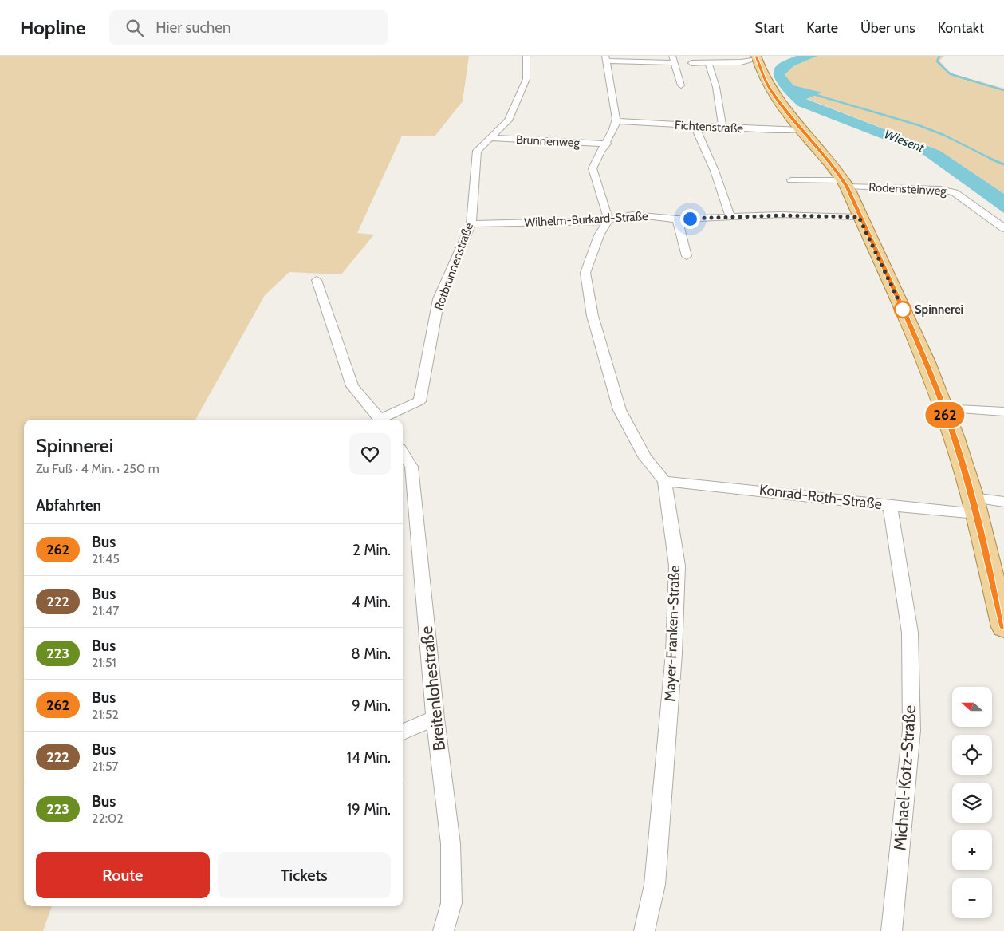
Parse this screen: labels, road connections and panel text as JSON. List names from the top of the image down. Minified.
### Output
{"streets":{"street":["Fichtenstraße","Brunnenweg","Rodensteinweg","Wilhelm-Burkard-Straße","Rotbrunnenstraße","Konrad-Roth-Straße","Mayer-Franken-Straße","Breitenlohestraße","Michael-Kotz-Straße"]},"crossings":[["Brunnenweg","Rotbrunnenstraße"],["Wilhelm-Burkard-Straße","Rotbrunnenstraße"],["Konrad-Roth-Straße","Mayer-Franken-Straße"],["Konrad-Roth-Straße","Michael-Kotz-Straße"]],"water":["Wiesent"],"places":["Spinnerei"],"lines":["bus line 262"],"north":"left","page":{"header":"Hopline","search":"Hier suchen","nav":["Start","Karte","Über uns","Kontakt"],"on_map":"262","heading":[["Spinnerei","Zu Fuß · 4 Min. · 250 m"],"Abfahrten"],"list":[{"mark":"262","name":"Bus","note":"21:45","value":"2 Min."},{"mark":"222","name":"Bus","note":"21:47","value":"4 Min."},{"mark":"223","name":"Bus","note":"21:51","value":"8 Min."},{"mark":"262","name":"Bus","note":"21:52","value":"9 Min."},{"mark":"222","name":"Bus","note":"21:57","value":"14 Min."},{"mark":"223","name":"Bus","note":"22:02","value":"19 Min."}],"map_buttons":["+","−"],"buttons":["Route","Tickets"]}}
